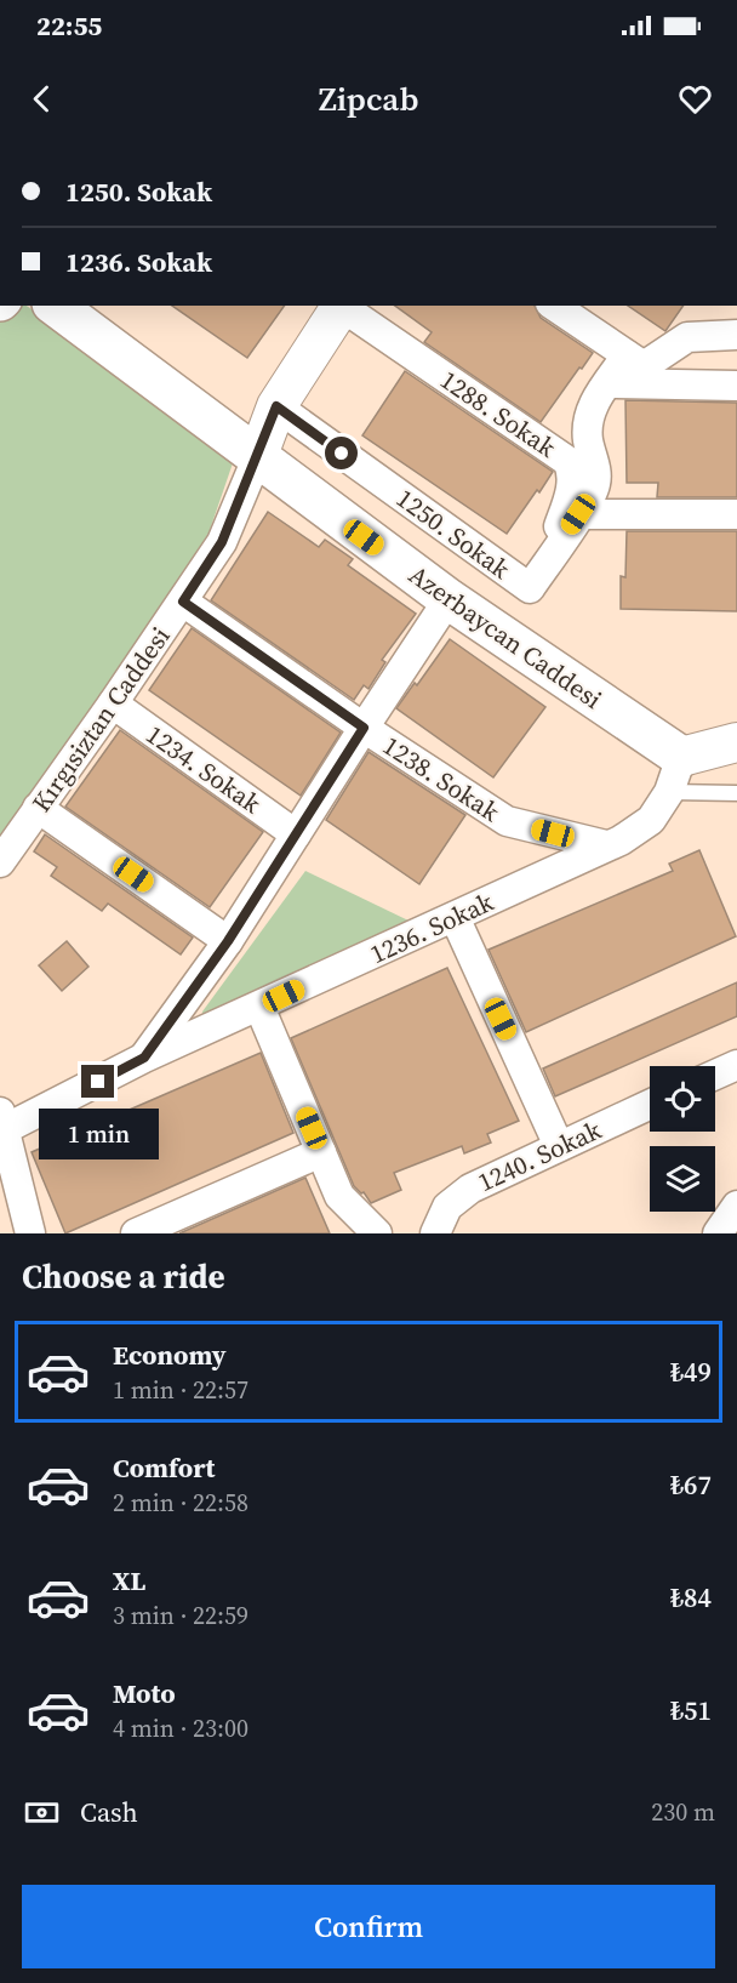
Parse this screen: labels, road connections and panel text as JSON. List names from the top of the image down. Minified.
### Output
{"streets":{"main road":["Azerbaycan Caddesi"],"street":["1288. Sokak","1250. Sokak","Kırgısiztan Caddesi","1234. Sokak","1238. Sokak","1236. Sokak","1240. Sokak"]},"crossings":[["1288. Sokak","1250. Sokak"],["Azerbaycan Caddesi","Kırgısiztan Caddesi"],["Azerbaycan Caddesi","1236. Sokak"],["Kırgısiztan Caddesi","1234. Sokak"],["Kırgısiztan Caddesi","1238. Sokak"],["1234. Sokak","1236. Sokak"],["1238. Sokak","1236. Sokak"]],"page":{"status":"22:55","header":"Zipcab","banner":["1250. Sokak","1236. Sokak"],"bubble":"1 min","heading":"Choose a ride","list":[{"name":"Economy","note":"1 min · 22:57","value":"₺49"},{"name":"Comfort","note":"2 min · 22:58","value":"₺67"},{"name":"XL","note":"3 min · 22:59","value":"₺84"},{"name":"Moto","note":"4 min · 23:00","value":"₺51"}],"pay":["Cash","230 m"],"buttons":"Confirm"}}
